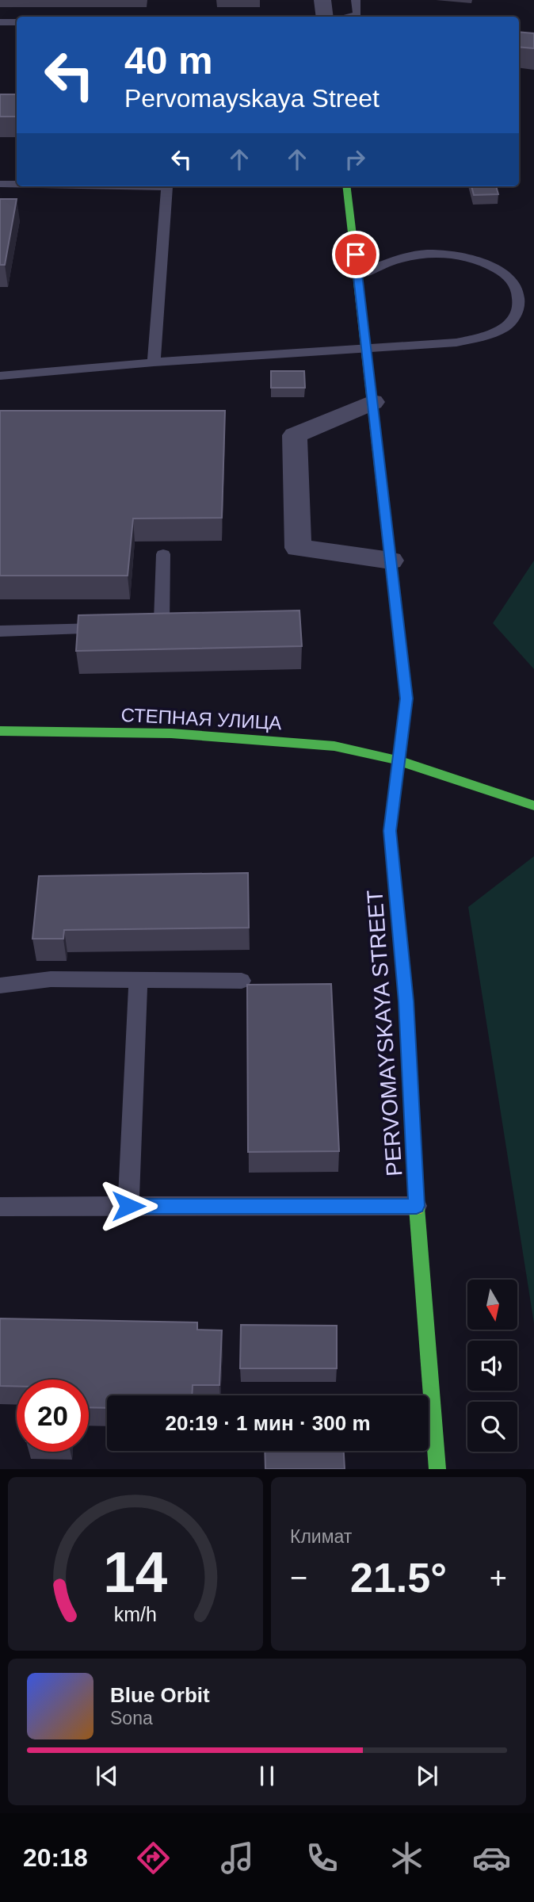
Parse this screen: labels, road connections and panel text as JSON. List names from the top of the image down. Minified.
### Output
{"streets":{"street":["СТЕПНАЯ УЛИЦА","PERVOMAYSKAYA STREET"]},"crossings":[["СТЕПНАЯ УЛИЦА","PERVOMAYSKAYA STREET"]],"north":"bottom","page":{"turn":["40 m","Pervomayskaya Street"],"limit":"20","trip":"20:19 · 1 мин · 300 m","tile":"Климат","heat":["−","21.5°","+"],"song":["Blue Orbit","Sona"],"tabs":"20:18","gauge":["14","km/h"]}}
